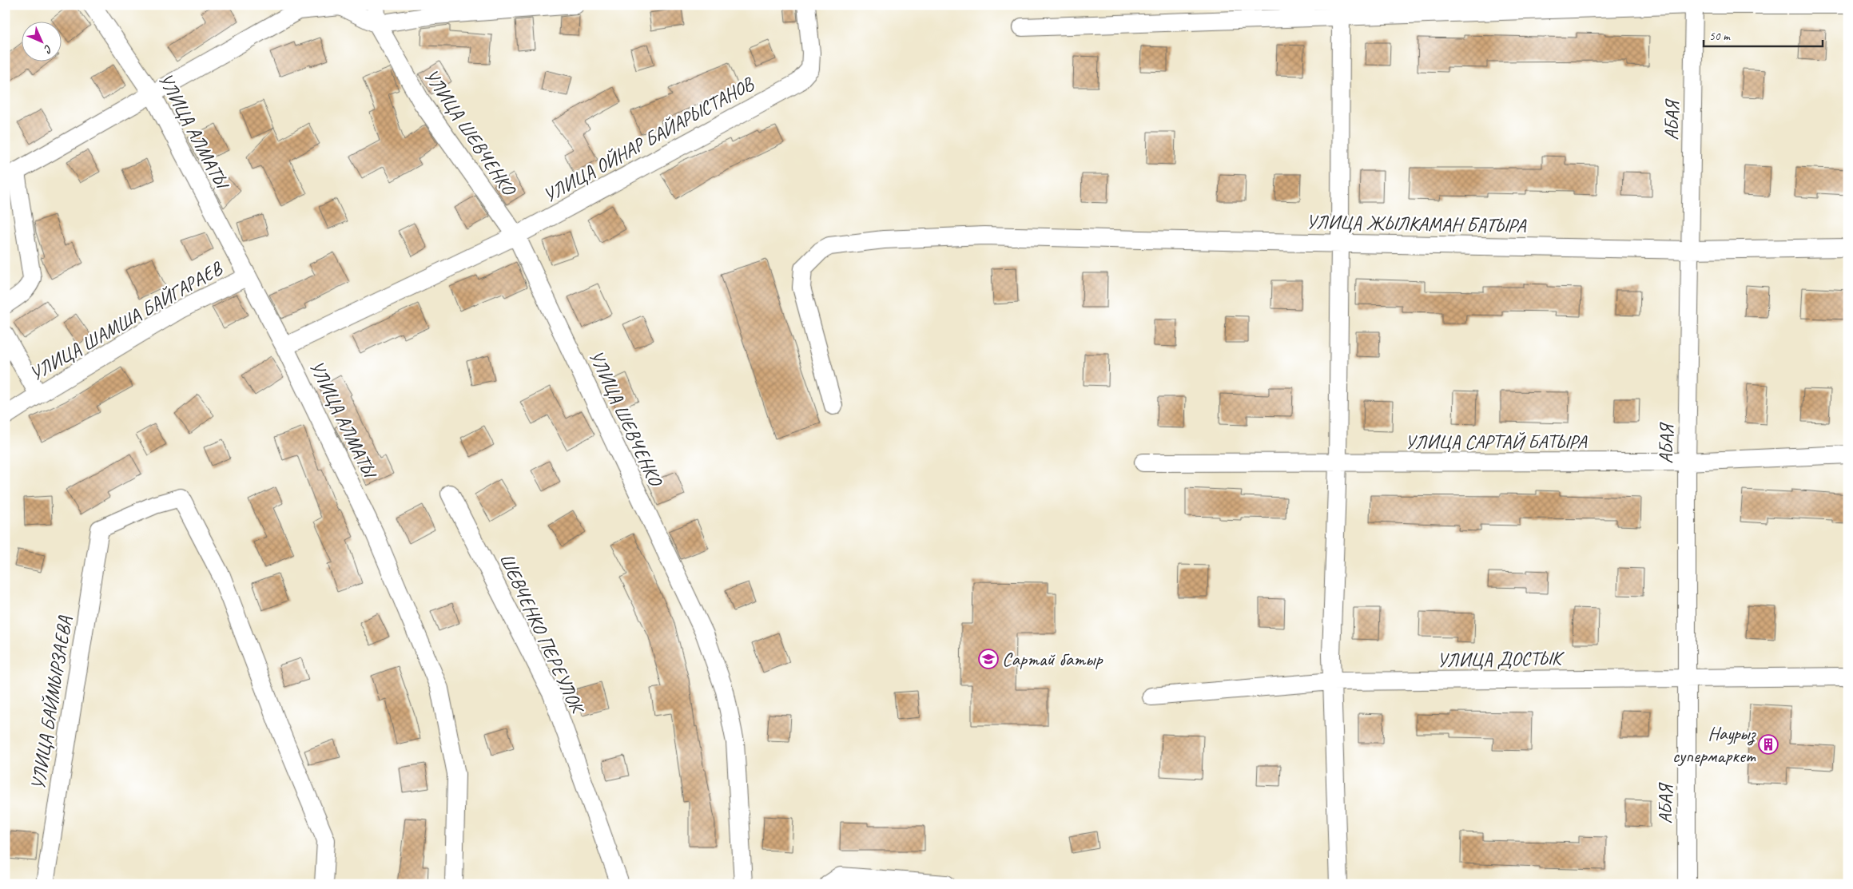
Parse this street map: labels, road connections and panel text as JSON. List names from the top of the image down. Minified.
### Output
{"streets":{"street":["АБАЯ","УЛИЦА АЛМАТЫ","УЛИЦА ШЕВЧЕНКО","УЛИЦА ОЙНАР БАЙАРЫСТАНОВ","УЛИЦА ЖЫЛКАМАН БАТЫРА","УЛИЦА ШАМША БАЙГАРАЕВ","УЛИЦА САРТАЙ БАТЫРА","ШЕВЧЕНКО ПЕРЕУЛОК","УЛИЦА ДОСТЫК","УЛИЦА БАЙМЫРЗАЕВА"]},"crossings":[["АБАЯ","УЛИЦА ЖЫЛКАМАН БАТЫРА"],["АБАЯ","УЛИЦА САРТАЙ БАТЫРА"],["АБАЯ","УЛИЦА ДОСТЫК"],["УЛИЦА АЛМАТЫ","УЛИЦА ОЙНАР БАЙАРЫСТАНОВ"],["УЛИЦА АЛМАТЫ","УЛИЦА ШАМША БАЙГАРАЕВ"],["УЛИЦА ШЕВЧЕНКО","УЛИЦА ОЙНАР БАЙАРЫСТАНОВ"]],"places":{"school or university":["Сартай батыр"],"building":["Наурыз супермаркет"]},"scale_bar":"50 m","north":"bottom right"}
